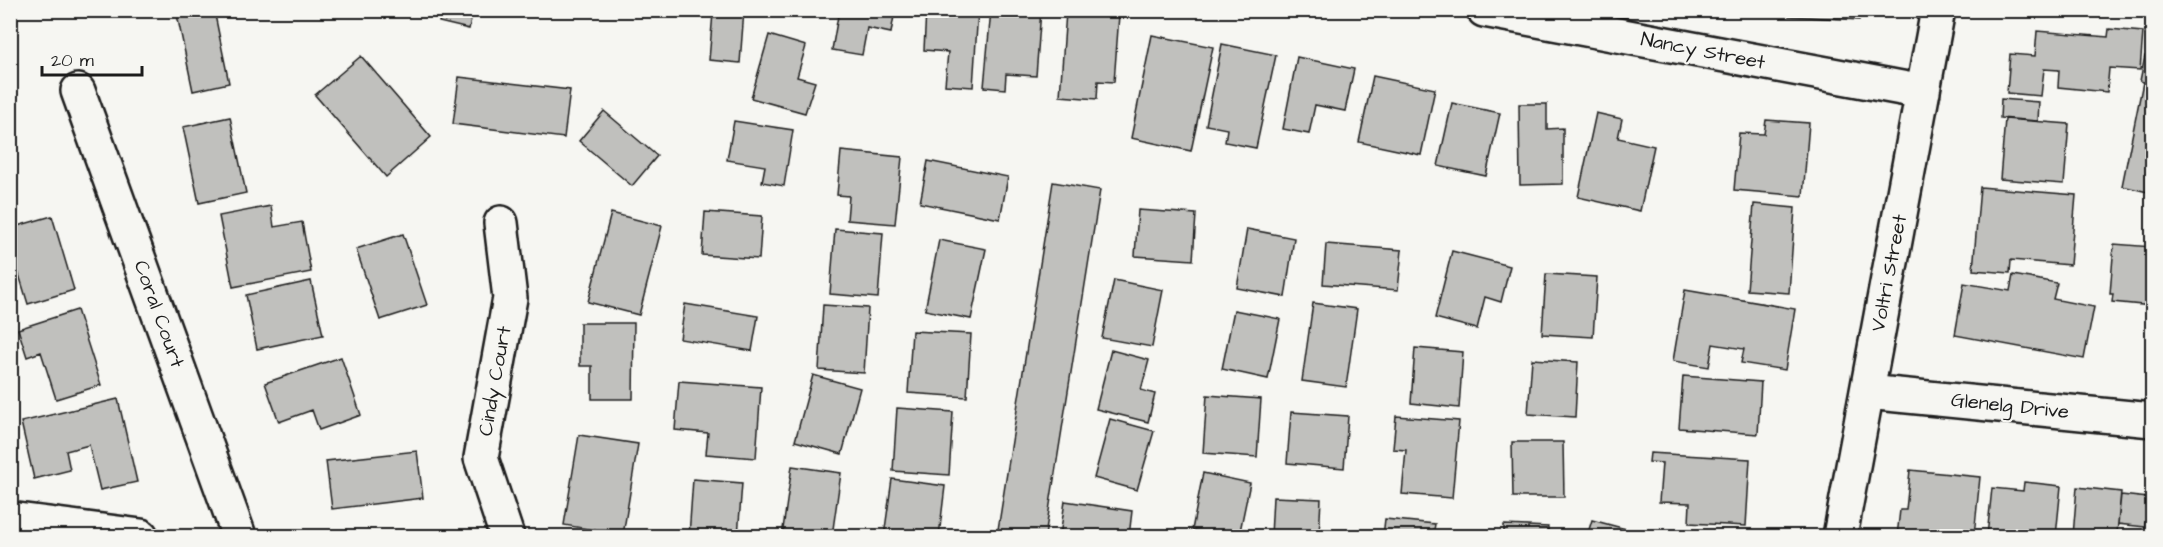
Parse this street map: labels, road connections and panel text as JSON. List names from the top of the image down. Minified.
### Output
{"streets":{"street":["Nancy Street","Voltri Street","Coral Court","Cindy Court","Glenelg Drive"]},"crossings":[["Nancy Street","Voltri Street"],["Voltri Street","Glenelg Drive"]],"scale_bar":"20 m"}
